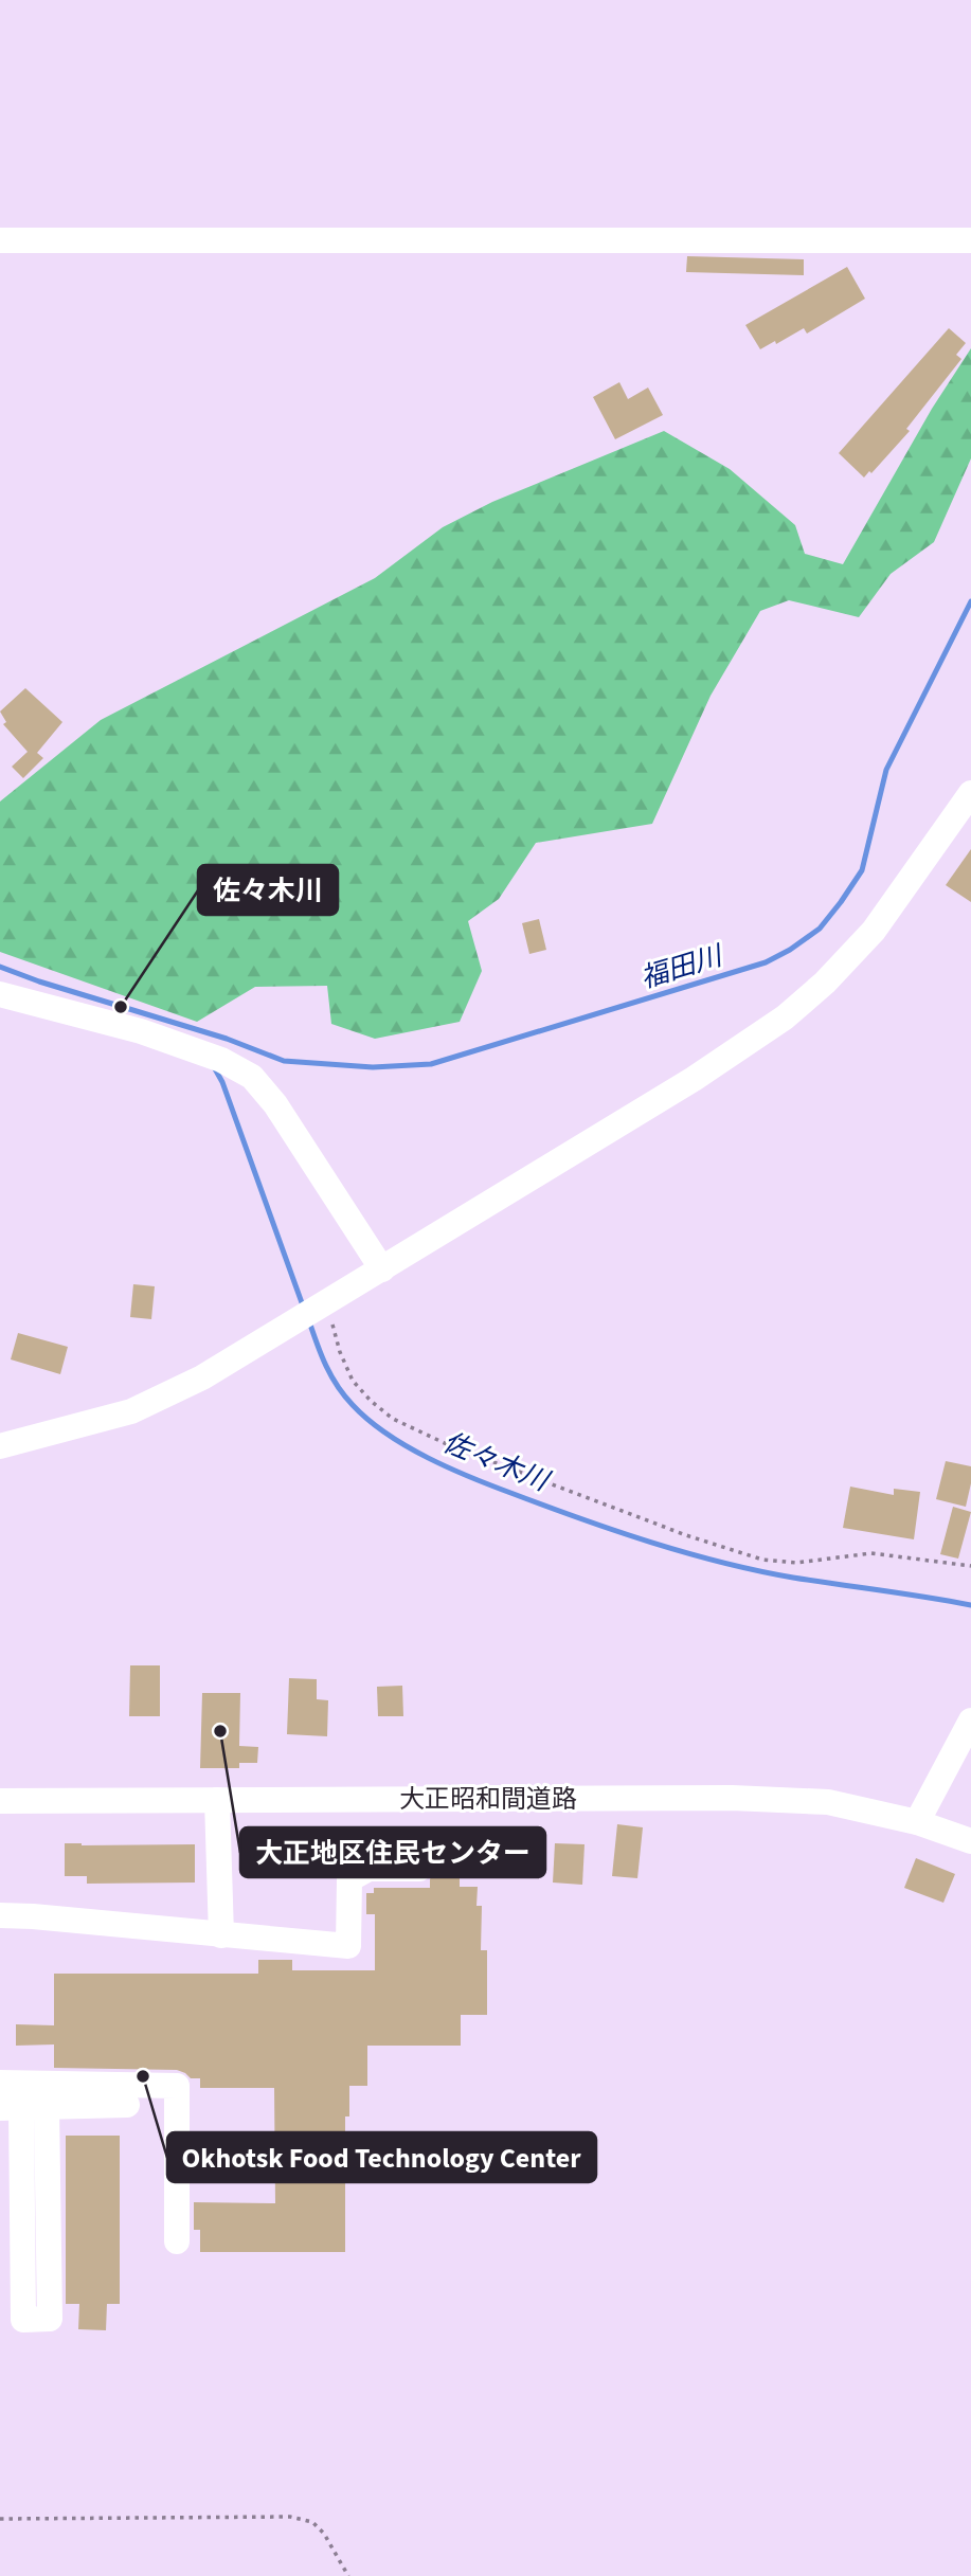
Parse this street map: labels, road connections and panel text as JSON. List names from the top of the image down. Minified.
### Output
{"streets":{"street":["大正昭和間道路"]},"water":["福田川","佐々木川"],"places":["佐々木川","大正地区住民センター","Okhotsk Food Technology Center"]}
